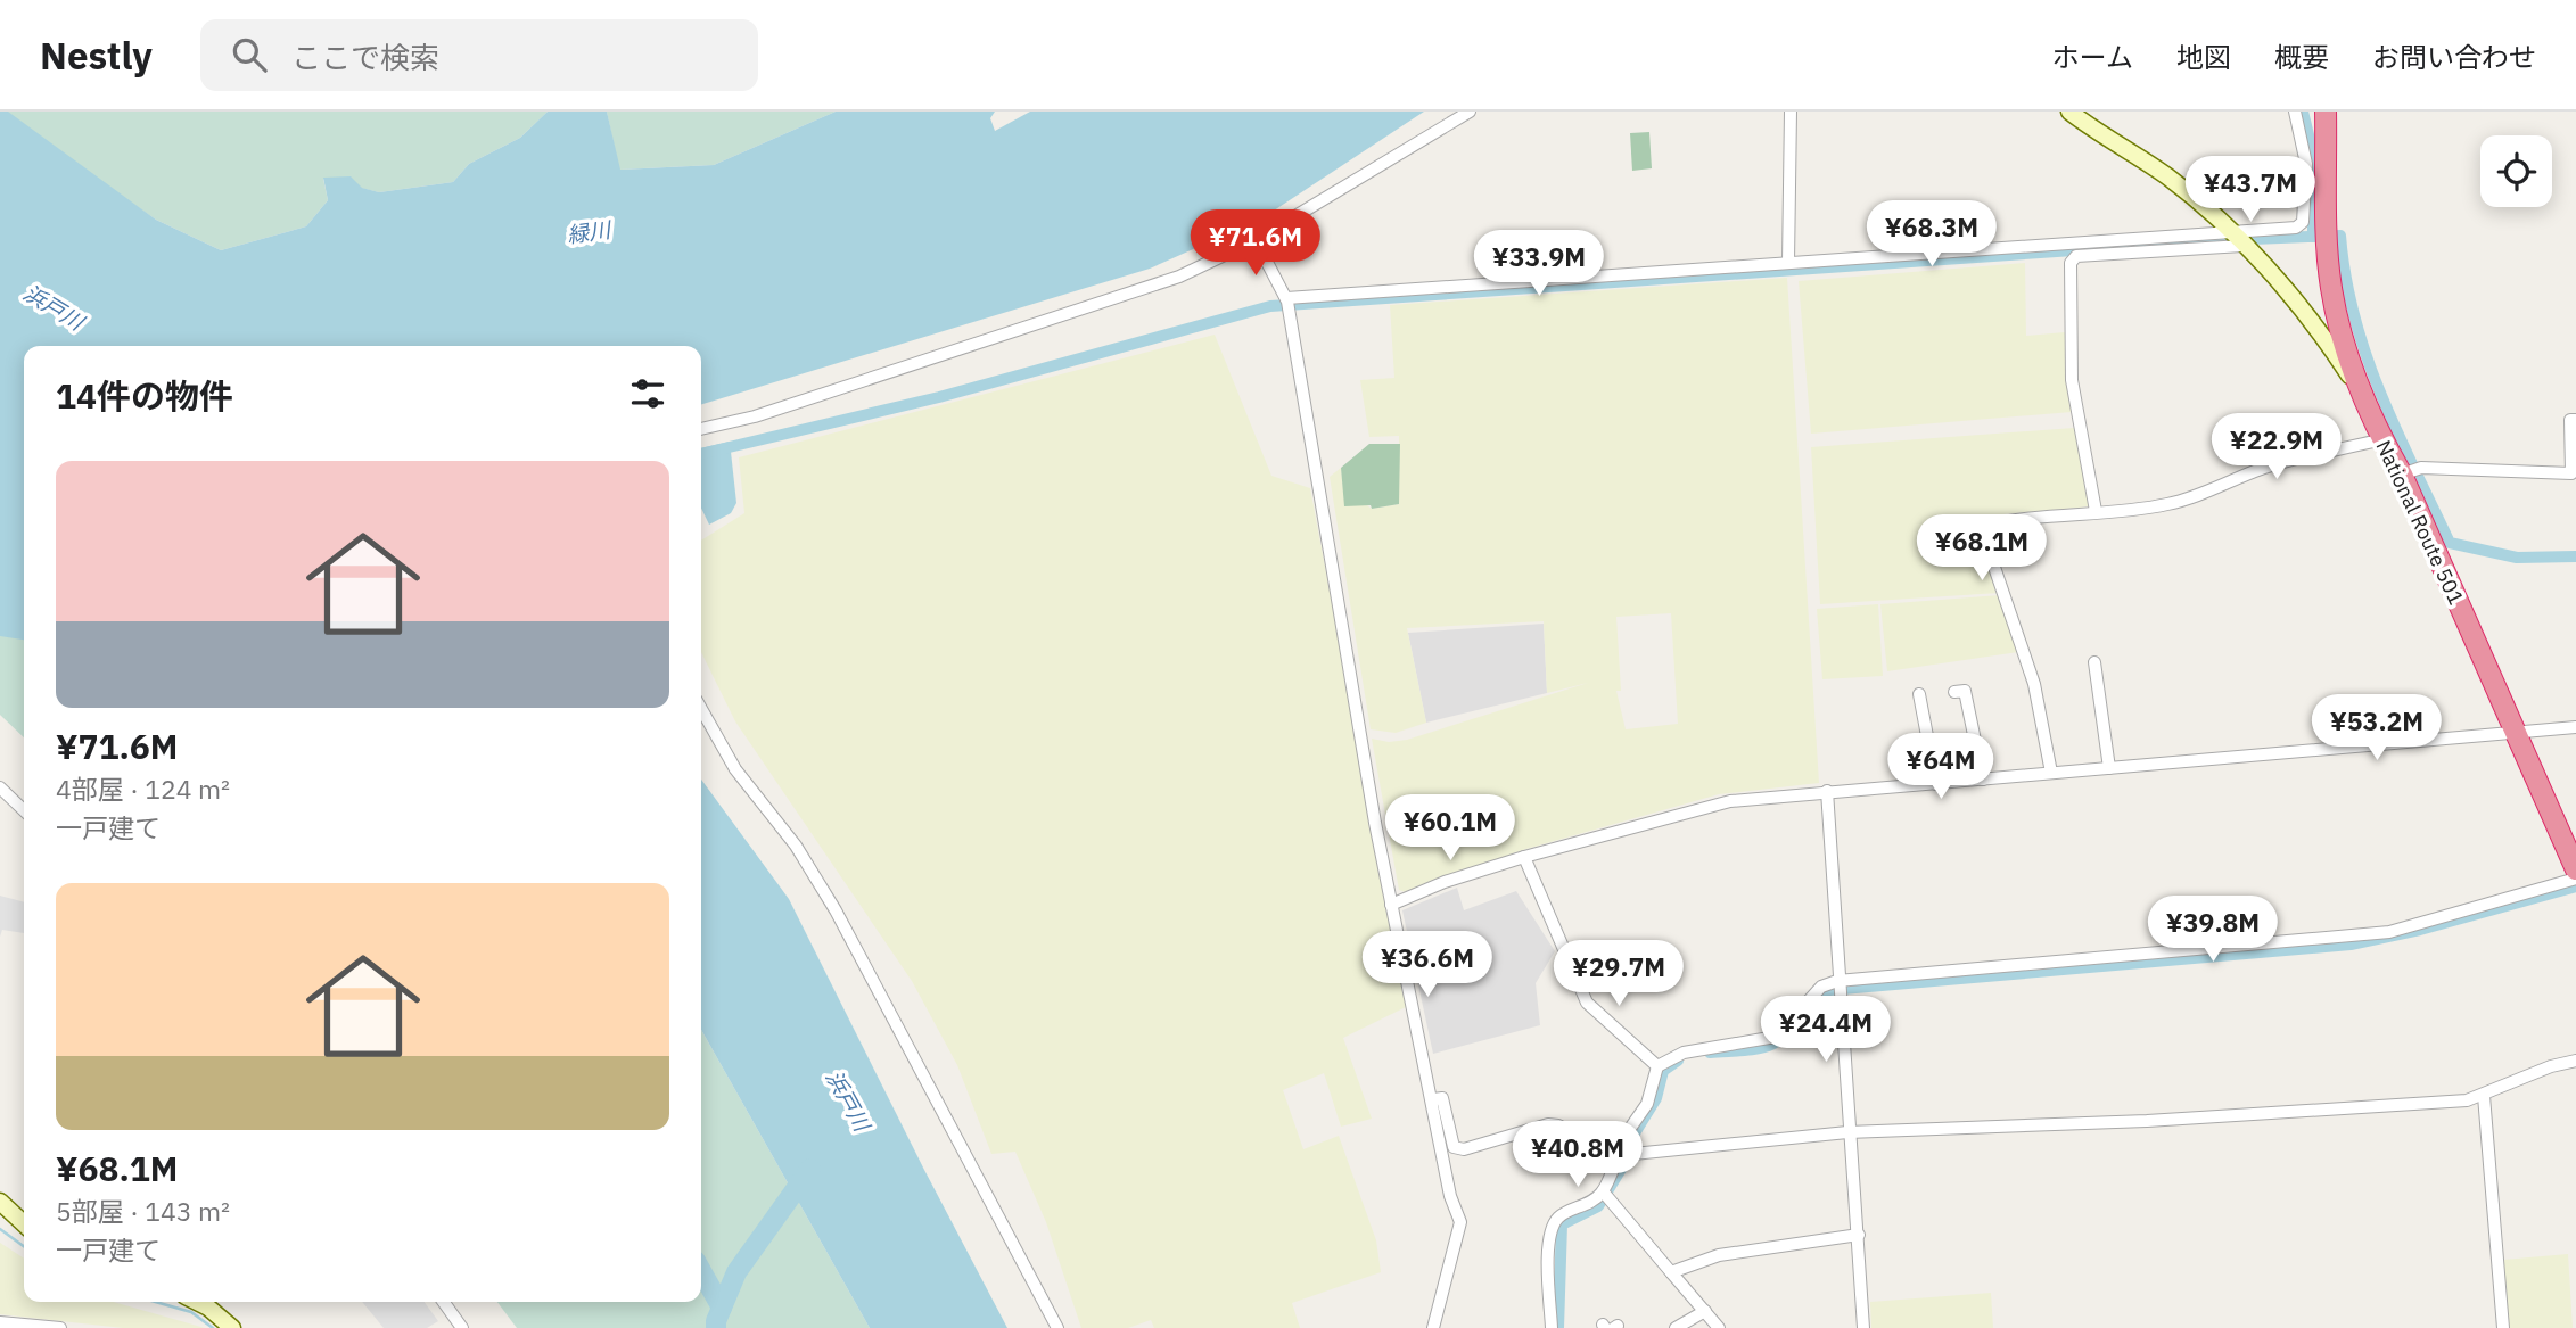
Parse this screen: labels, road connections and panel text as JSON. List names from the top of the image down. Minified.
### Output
{"streets":{"highway":["National Route 501"]},"water":["緑川","浜戸川"],"page":{"header":"Nestly","search":"ここで検索","nav":["ホーム","地図","概要","お問い合わせ"],"price":["¥43.7M","¥68.3M","¥71.6M","¥33.9M","¥22.9M","¥68.1M","¥53.2M","¥64M","¥60.1M","¥39.8M","¥36.6M","¥29.7M","¥24.4M","¥40.8M"],"heading":"14件の物件","list":[{"name":"¥71.6M","note":"4部屋 · 124 m² · 一戸建て"},{"name":"¥68.1M","note":"5部屋 · 143 m² · 一戸建て"}]}}
